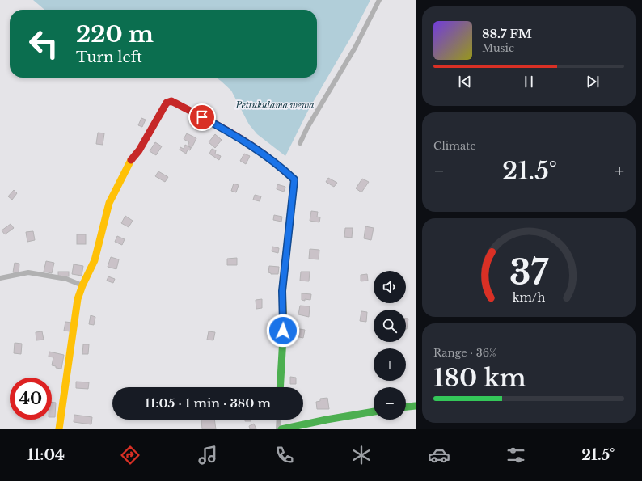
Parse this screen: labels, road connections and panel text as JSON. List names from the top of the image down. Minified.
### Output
{"water":["Pettukulama wewa"],"page":{"turn":["220 m","Turn left"],"song":["88.7 FM","Music"],"tile":["Climate",["Range · 36%","180 km"]],"heat":["−","21.5°","+"],"map_buttons":["+","−"],"limit":"40","trip":"11:05 · 1 min · 380 m","tabs":["11:04","21.5°"],"gauge":["37","km/h"]}}
